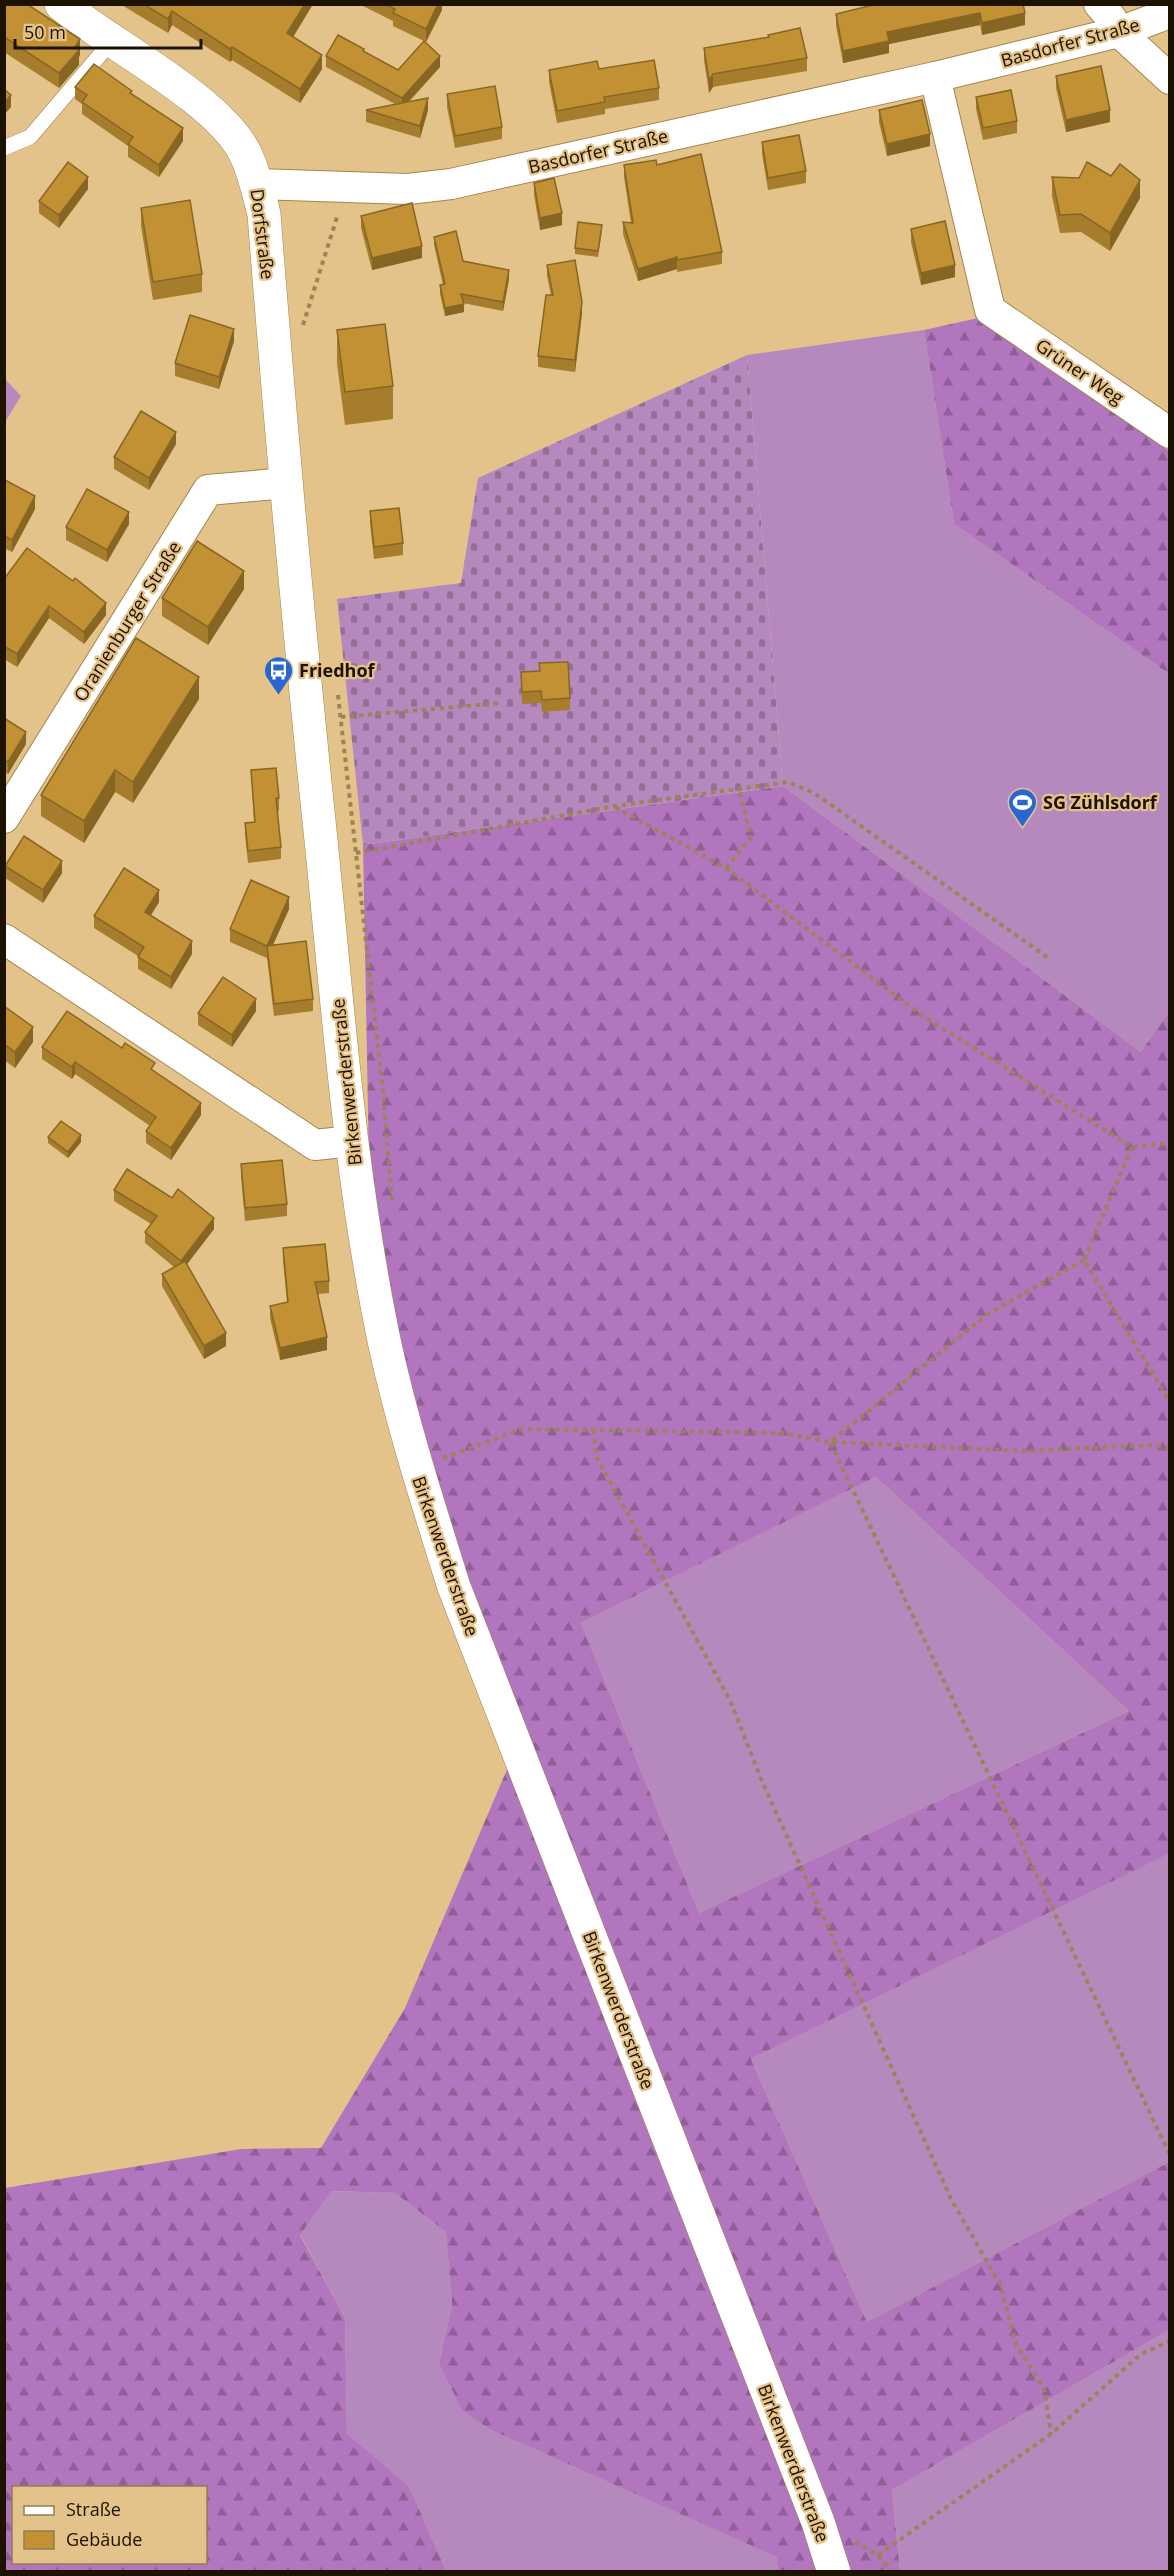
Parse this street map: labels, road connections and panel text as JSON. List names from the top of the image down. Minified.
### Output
{"streets":{"street":["Basdorfer Straße","Dorfstraße","Grüner Weg","Oranienburger Straße","Birkenwerderstraße"]},"crossings":[["Basdorfer Straße","Dorfstraße"],["Basdorfer Straße","Grüner Weg"],["Dorfstraße","Oranienburger Straße"],["Dorfstraße","Birkenwerderstraße"],["Oranienburger Straße","Birkenwerderstraße"]],"places":{"bus stop":["Friedhof"],"sports":["SG Zühlsdorf"]},"legend":["Straße","Gebäude"],"scale_bar":"50 m"}
